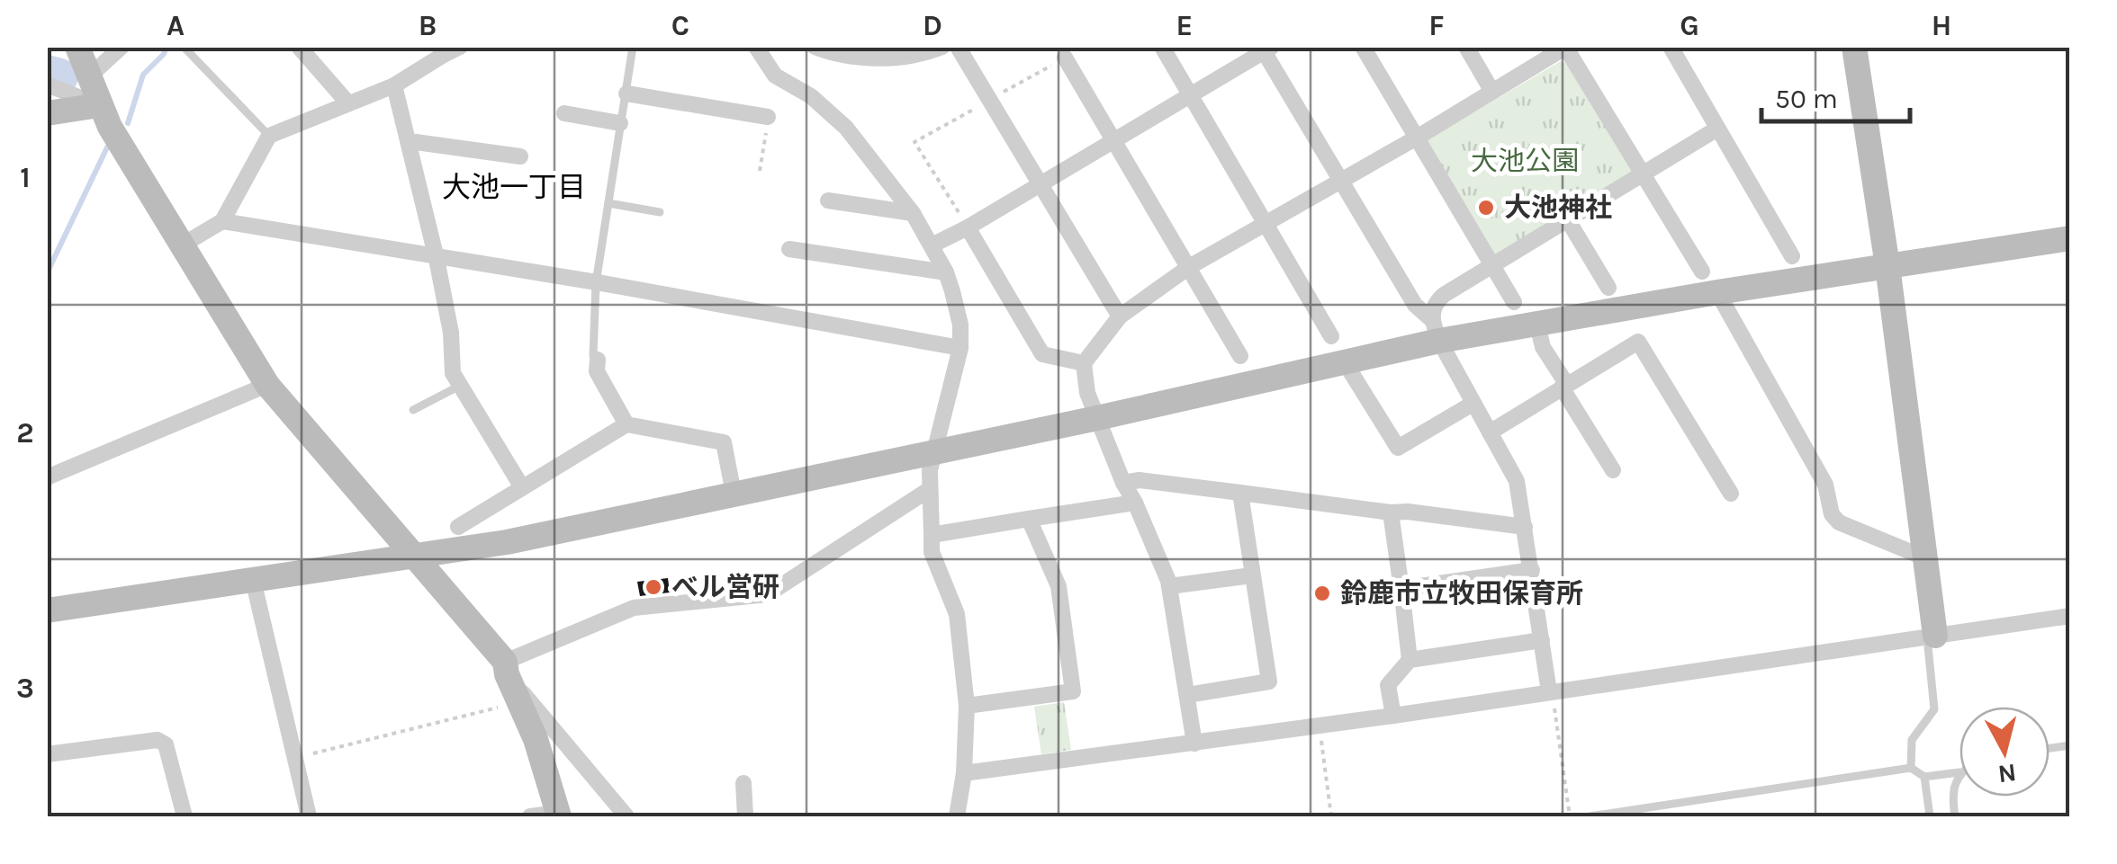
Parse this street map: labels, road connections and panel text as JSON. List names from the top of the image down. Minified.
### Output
{"districts":["大池一丁目"],"parks":["大池公園"],"places":["大池神社","べル営研","鈴鹿市立牧田保育所"],"scale_bar":"50 m","north":"bottom","grid":{"columns":["A","B","C","D","E","F","G","H"],"rows":["1","2","3"]}}
